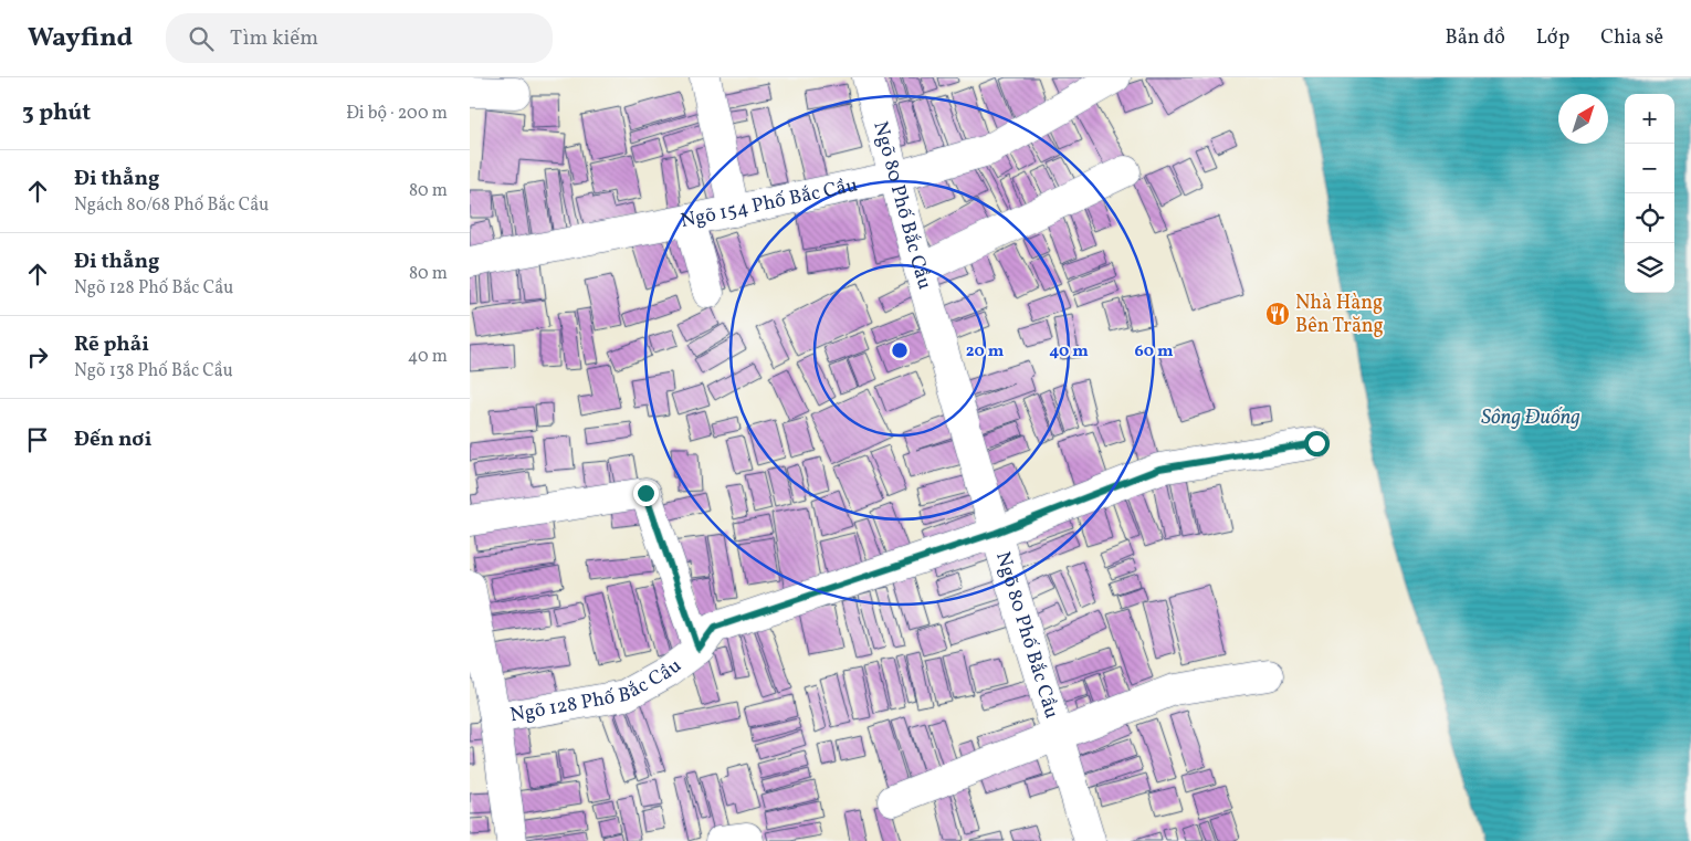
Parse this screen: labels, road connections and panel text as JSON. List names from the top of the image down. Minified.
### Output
{"streets":{"street":["Ngõ 154 Phố Bắc Cầu","Ngõ 80 Phố Bắc Cầu","Ngõ 128 Phố Bắc Cầu"]},"crossings":[["Ngõ 154 Phố Bắc Cầu","Ngõ 80 Phố Bắc Cầu"],["Ngõ 80 Phố Bắc Cầu","Ngõ 128 Phố Bắc Cầu"]],"water":["Sông Đuống"],"places":{"restaurant":["Nhà Hàng Bên Trăng"]},"north":"top right","page":{"header":"Wayfind","search":"Tìm kiếm","nav":["Bản đồ","Lớp","Chia sẻ"],"heading":["3 phút","Đi bộ · 200 m"],"map_buttons":["+","−"],"list":[["Đi thẳng","Ngách 80/68 Phố Bắc Cầu","80 m"],["Đi thẳng","Ngõ 128 Phố Bắc Cầu","80 m"],["Rẽ phải","Ngõ 138 Phố Bắc Cầu","40 m"],"Đến nơi"]},"rings":["20 m","40 m","60 m"]}
